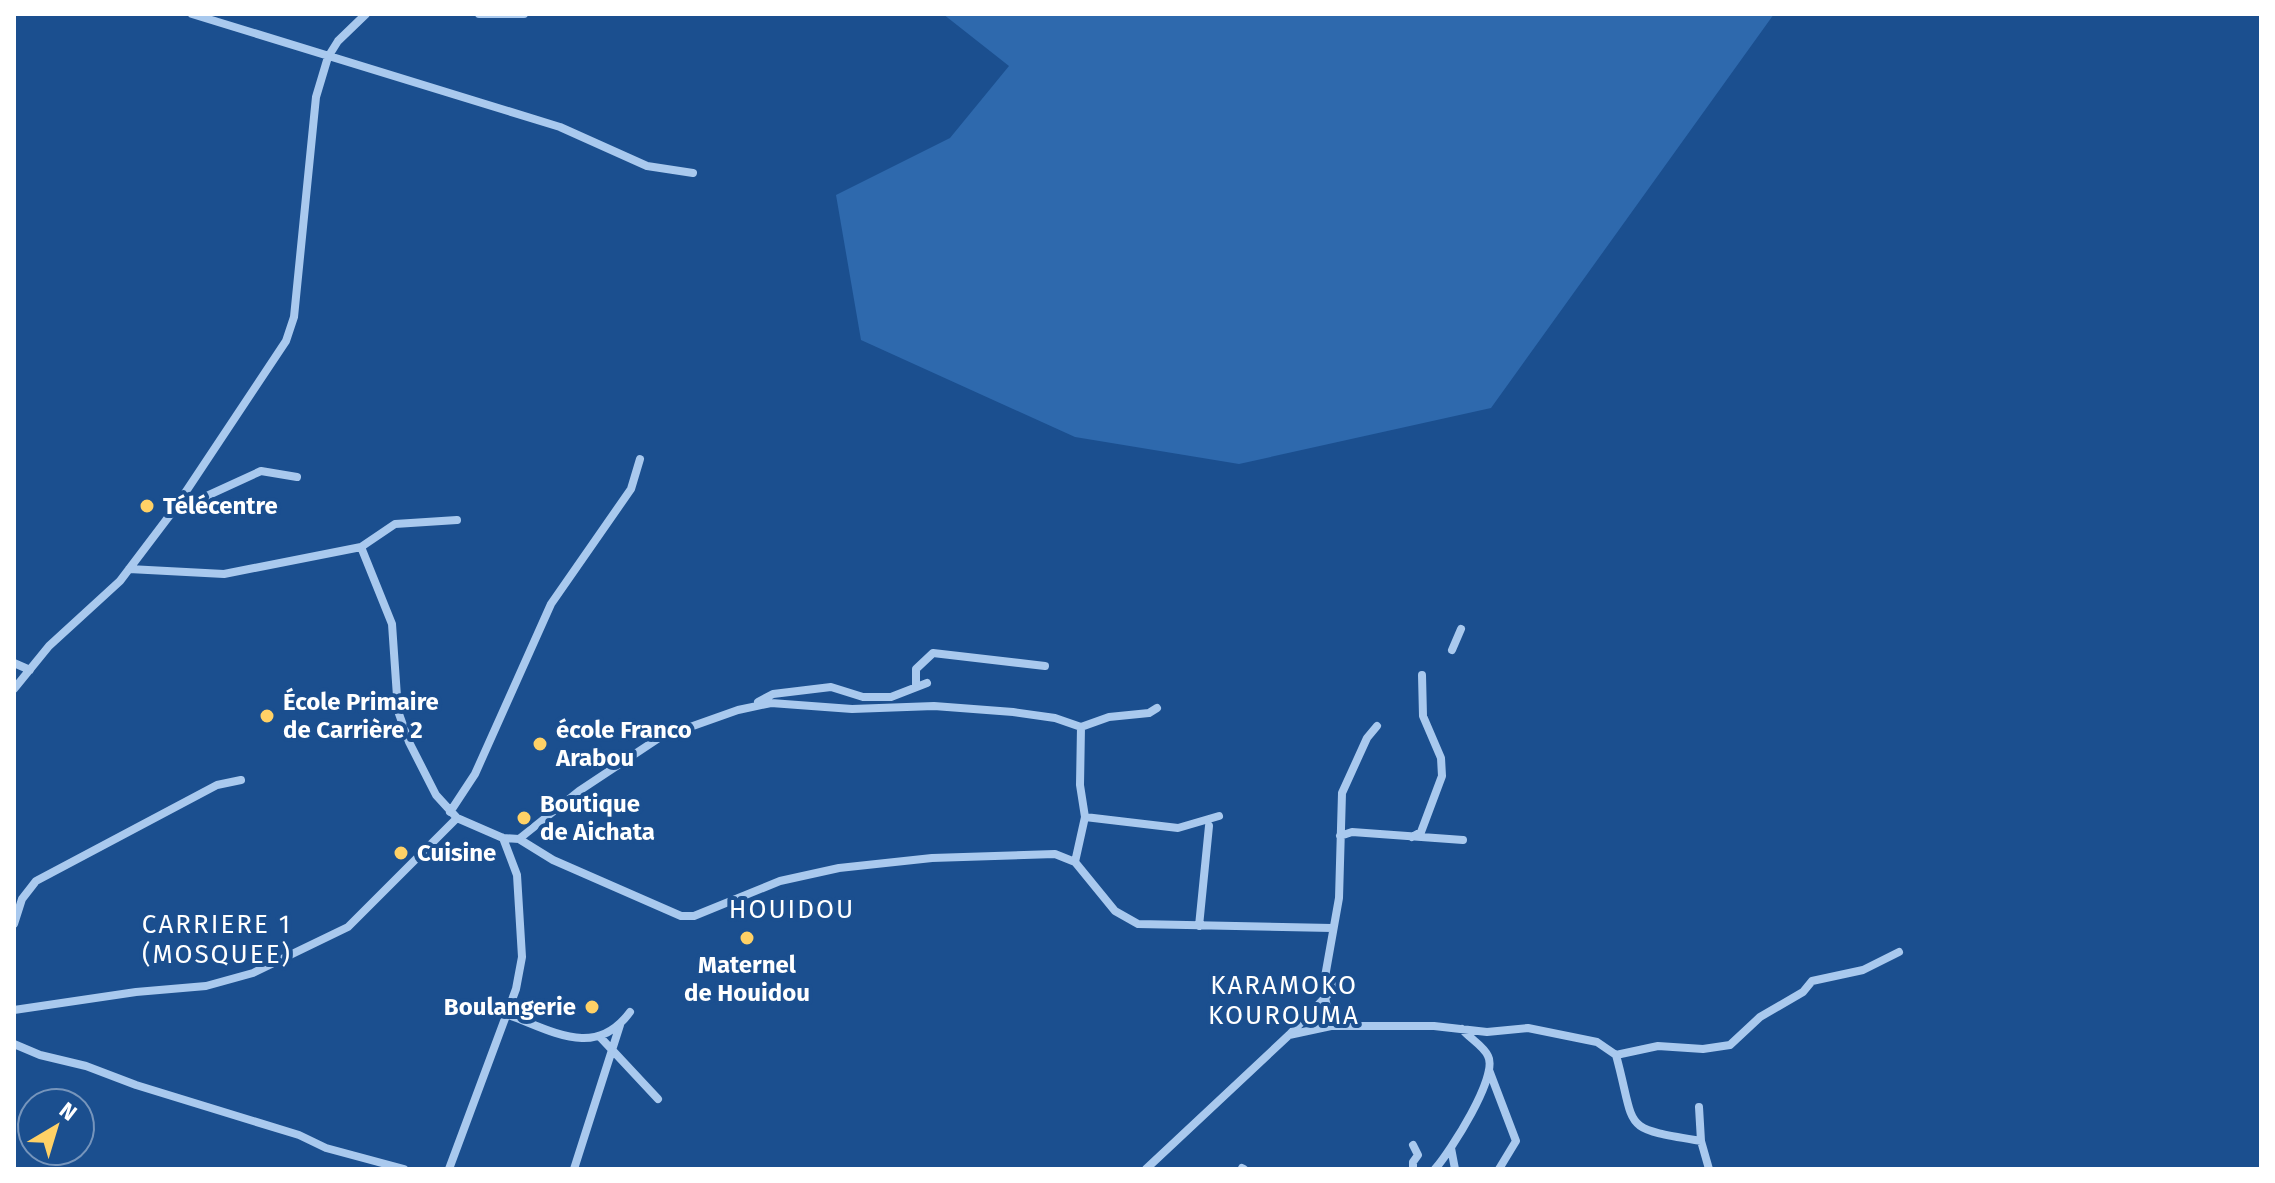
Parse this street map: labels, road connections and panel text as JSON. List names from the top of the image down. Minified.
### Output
{"districts":["HOUIDOU","CARRIERE 1 (MOSQUEE)","KARAMOKO KOUROUMA"],"places":["Télécentre","École Primaire de Carrière 2","école Franco Arabou","Boutique de Aichata","Cuisine","Maternel de Houidou","Boulangerie"],"north":"top right"}
